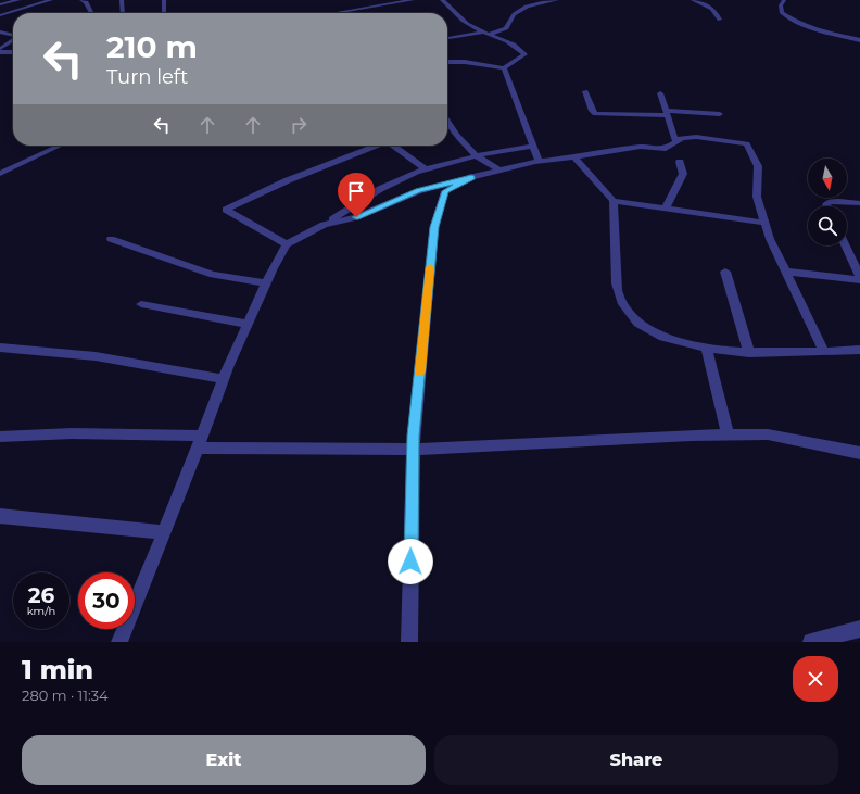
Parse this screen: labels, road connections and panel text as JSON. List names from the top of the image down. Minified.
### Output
{"north":"bottom","page":{"turn":["210 m","Turn left"],"speed":"26 km/h","limit":"30","heading":["1 min","280 m · 11:34"],"buttons":["Exit","Share"]}}
